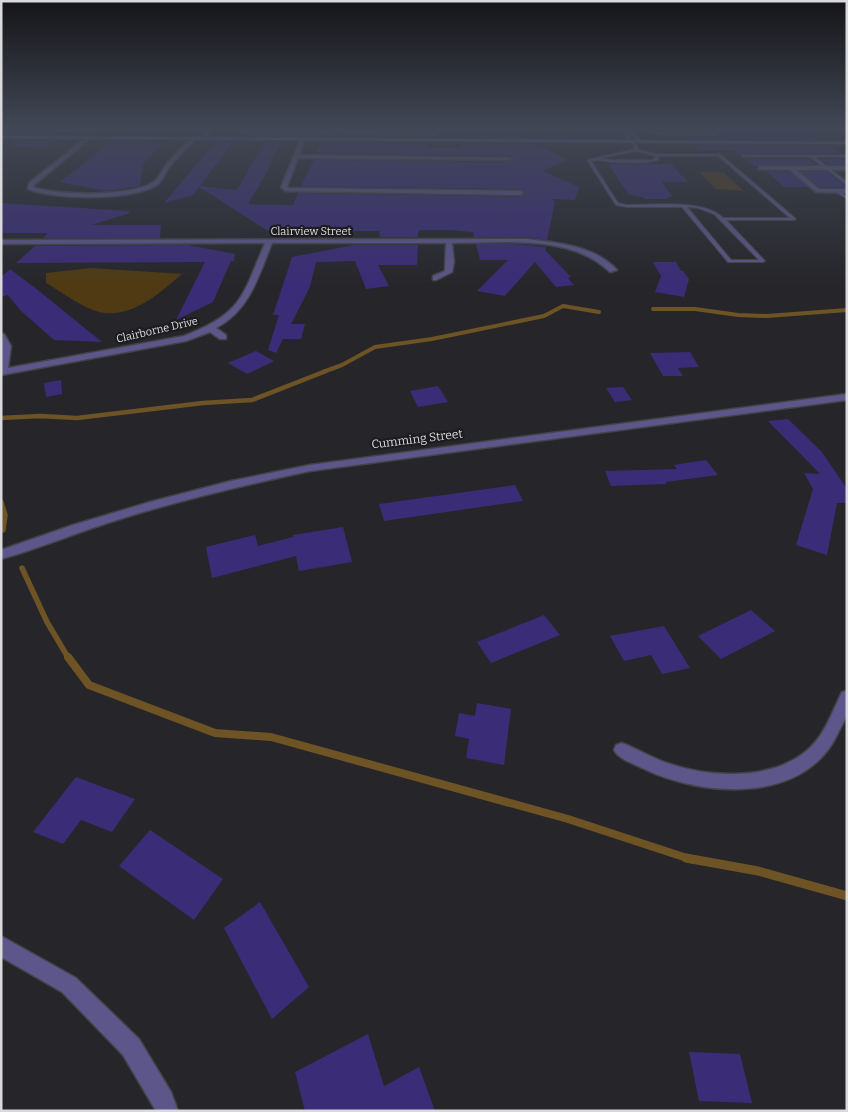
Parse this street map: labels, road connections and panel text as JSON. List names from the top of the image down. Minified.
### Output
{"streets":{"street":["Clairview Street","Clairborne Drive","Cumming Street"]},"crossings":[["Clairview Street","Clairborne Drive"]]}
